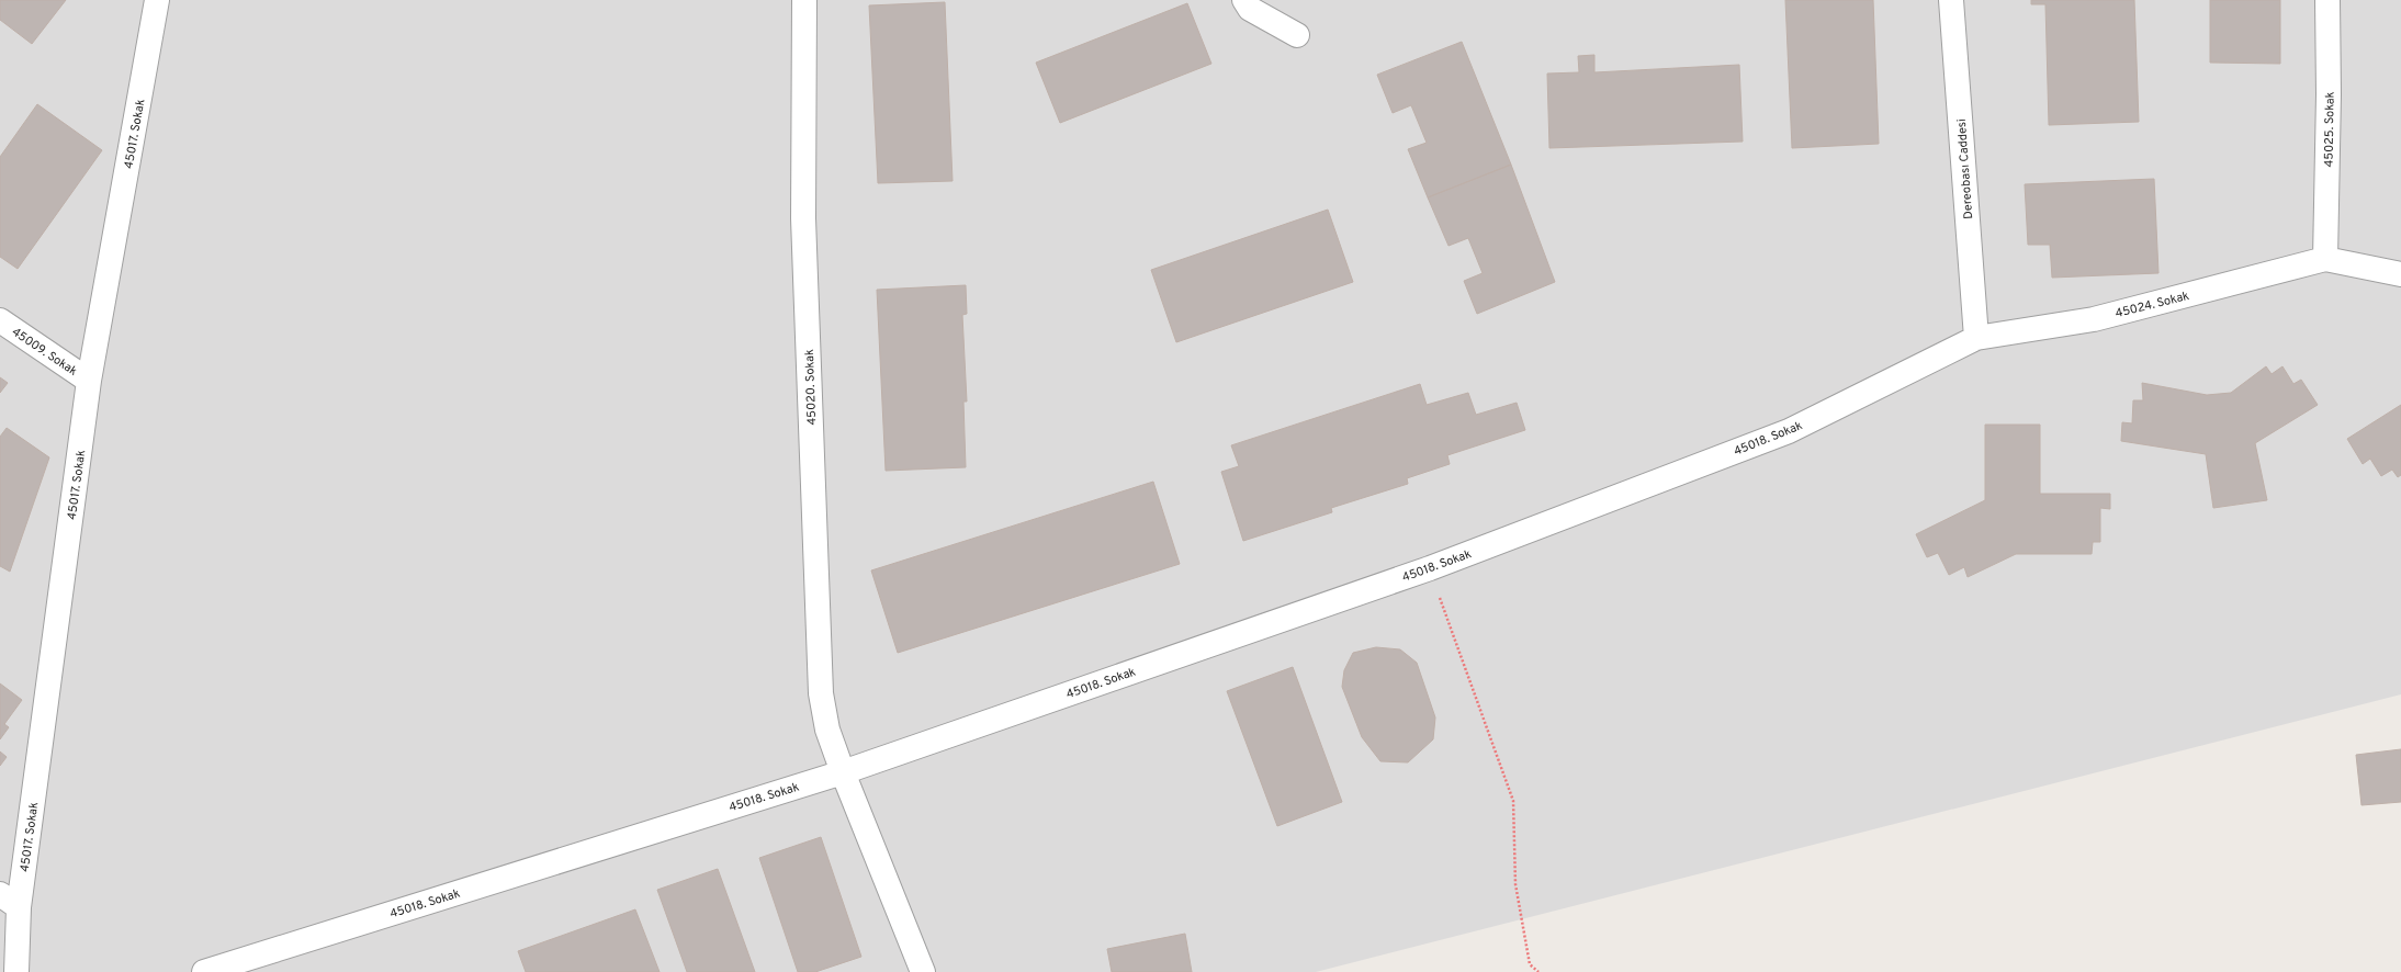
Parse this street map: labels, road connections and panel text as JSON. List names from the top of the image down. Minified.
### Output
{"streets":{"street":["45025. Sokak","45017. Sokak","Dereobası Caddesi","45024. Sokak","45009. Sokak","45020. Sokak","45018. Sokak"]},"crossings":[["45025. Sokak","45024. Sokak"],["45017. Sokak","45009. Sokak"],["Dereobası Caddesi","45024. Sokak"],["Dereobası Caddesi","45018. Sokak"],["45024. Sokak","45018. Sokak"],["45020. Sokak","45018. Sokak"]]}
